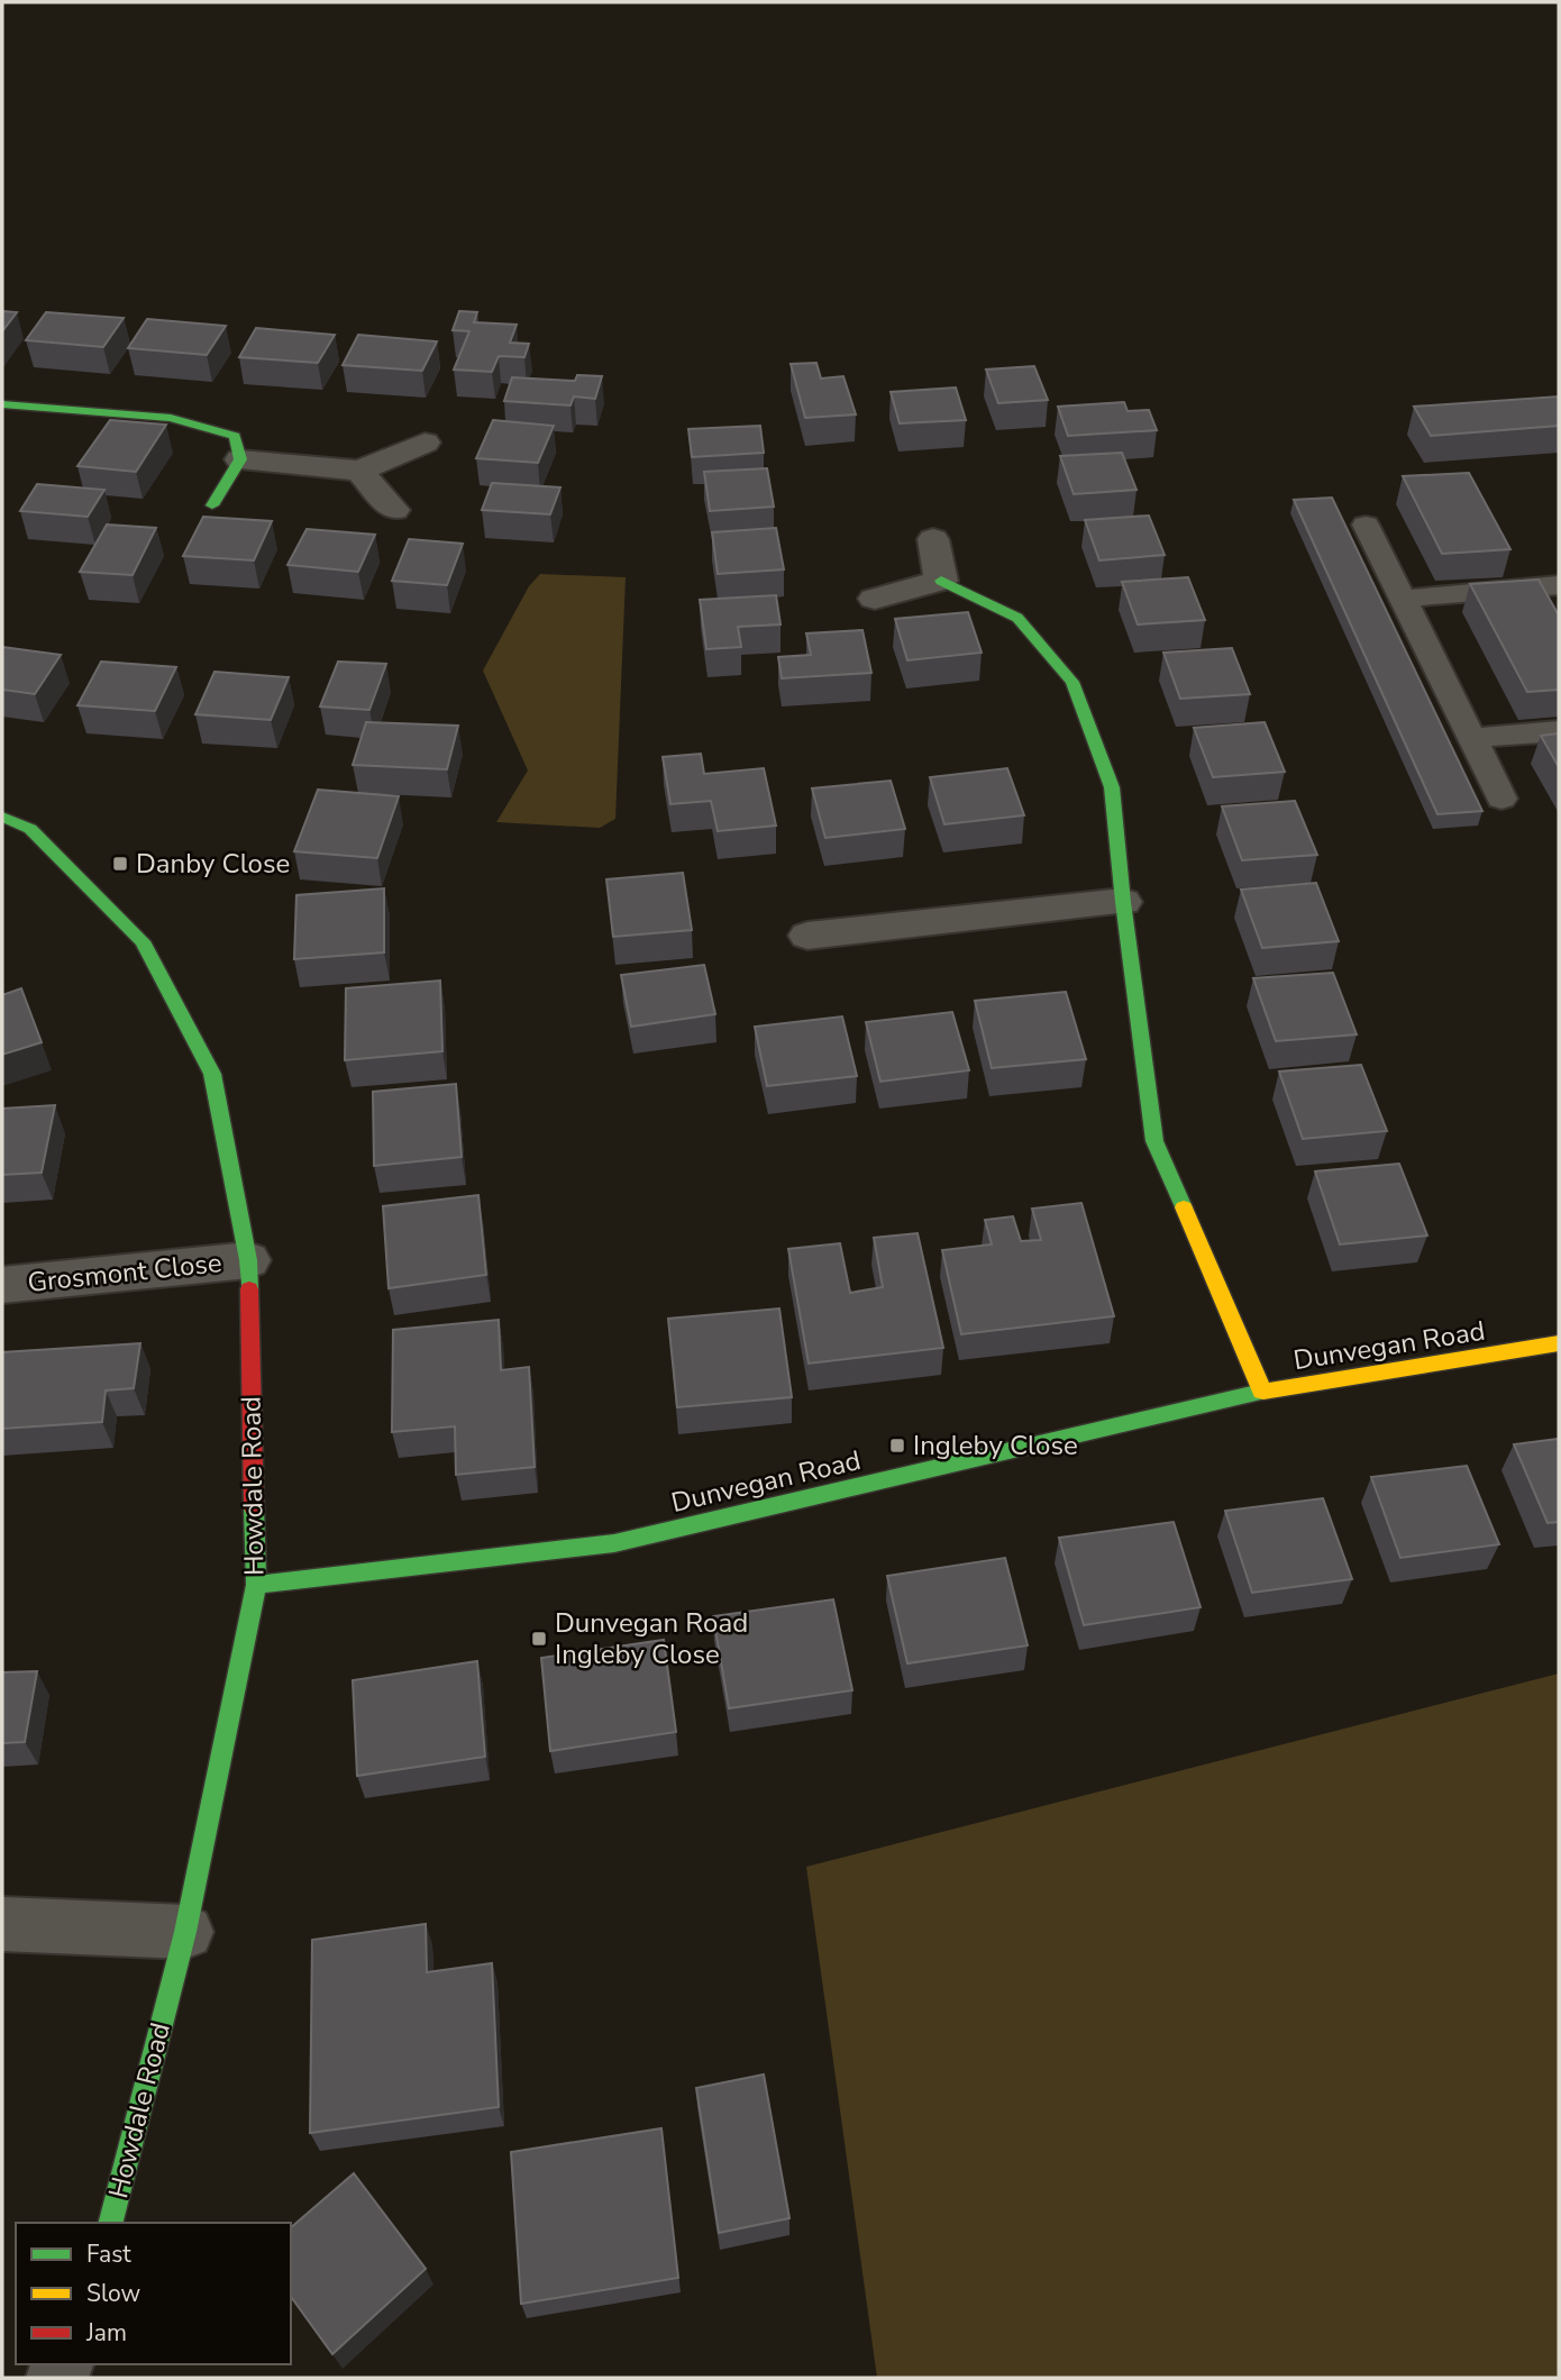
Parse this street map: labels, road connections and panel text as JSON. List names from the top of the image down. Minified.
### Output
{"streets":{"street":["Grosmont Close","Dunvegan Road","Howdale Road"]},"crossings":[["Grosmont Close","Howdale Road"],["Dunvegan Road","Howdale Road"]],"places":{"transit":["Danby Close","Ingleby Close","Dunvegan Road Ingleby Close"]},"legend":["Fast","Slow","Jam"]}
